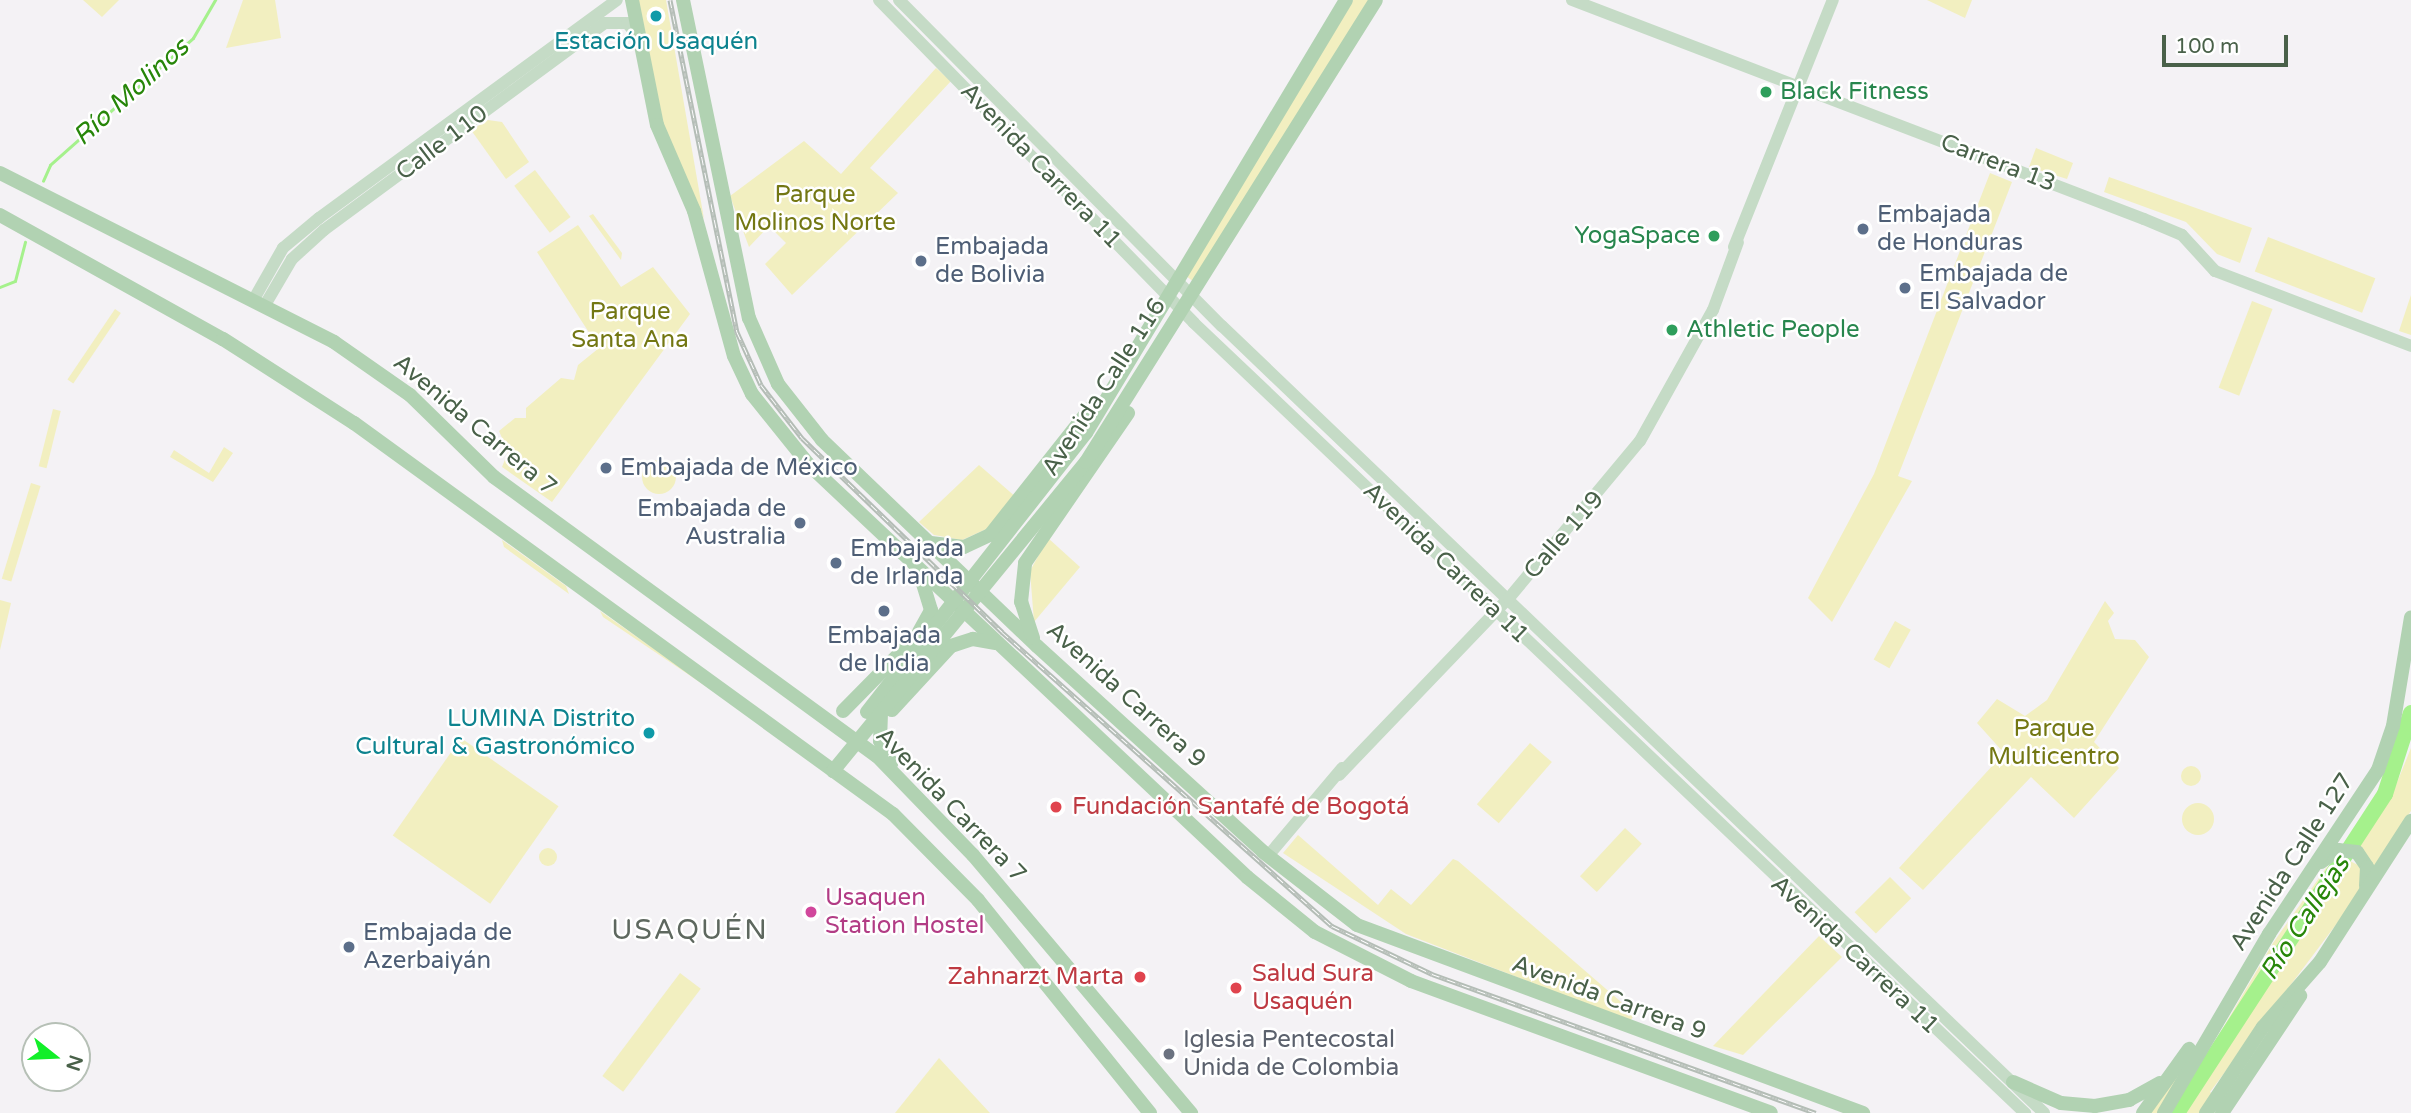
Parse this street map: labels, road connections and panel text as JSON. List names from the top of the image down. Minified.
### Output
{"streets":{"main road":["Calle 110","Carrera 13","Avenida Carrera 11","Avenida Calle 116","Avenida Carrera 7","Calle 119","Avenida Carrera 9","Avenida Calle 127"]},"crossings":[["Calle 110","Avenida Carrera 7"],["Calle 110","Avenida Carrera 9"],["Carrera 13","Calle 119"],["Avenida Carrera 11","Avenida Calle 116"],["Avenida Carrera 11","Calle 119"],["Calle 119","Avenida Carrera 9"]],"districts":["USAQUÉN"],"water":["Río Molinos","Río Callejas"],"parks":["Parque Molinos Norte","Parque Santa Ana","Parque Multicentro"],"places":["Estación Usaquén","Black Fitness","Embajada de Honduras","YogaSpace","Embajada de Bolivia","Embajada de El Salvador","Athletic People","Embajada de México","Embajada de Australia","Embajada de Irlanda","Embajada de India","LUMINA Distrito Cultural & Gastronómico","Fundación Santafé de Bogotá","Usaquen Station Hostel","Embajada de Azerbaiyán","Zahnarzt Marta","Salud Sura Usaquén","Iglesia Pentecostal Unida de Colombia"],"scale_bar":"100 m","north":"right"}
